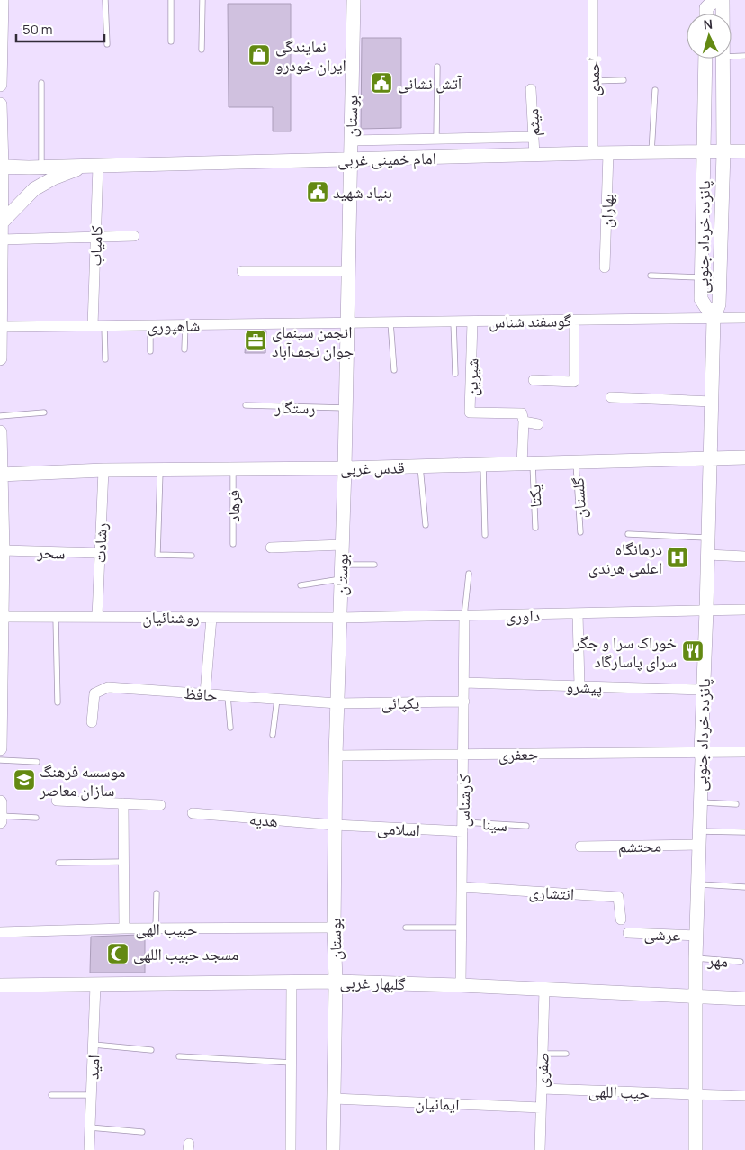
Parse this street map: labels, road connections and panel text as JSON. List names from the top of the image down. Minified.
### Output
{"streets":{"street":["احمدی","بوستان","میثم","امام خمینی غربی","بهاران","پانزده خرداد جنوبی","کامیاب","گوسفند شناس","شاهپوری","شیرین","قدس غربی","رشادت","سحر","داوری","روشنائیان","پیشرو","حافظ","یکپائی","جعفری","کارشناس","هدیه","اسلامی","محتشم","انتشاری","حبیب الهی","عرشی","گلبهار غربی","امید","صفری","حیب اللهی","ایمانیان"],"lane":["رستگار","یکتا","گلستان","فرهاد","سینا","مهر"]},"crossings":[["احمدی","امام خمینی غربی"],["بوستان","امام خمینی غربی"],["بوستان","گوسفند شناس"],["بوستان","شاهپوری"],["بوستان","رستگار"],["بوستان","قدس غربی"],["بوستان","داوری"],["بوستان","روشنائیان"],["بوستان","حافظ"],["بوستان","یکپائی"],["بوستان","جعفری"],["بوستان","هدیه"],["بوستان","اسلامی"],["بوستان","حبیب الهی"],["بوستان","گلبهار غربی"],["بوستان","ایمانیان"],["میثم","امام خمینی غربی"],["امام خمینی غربی","بهاران"],["امام خمینی غربی","پانزده خرداد جنوبی"],["امام خمینی غربی","کامیاب"],["پانزده خرداد جنوبی","گوسفند شناس"],["پانزده خرداد جنوبی","قدس غربی"],["پانزده خرداد جنوبی","داوری"],["پانزده خرداد جنوبی","پیشرو"],["پانزده خرداد جنوبی","جعفری"],["پانزده خرداد جنوبی","محتشم"],["پانزده خرداد جنوبی","عرشی"],["پانزده خرداد جنوبی","مهر"],["پانزده خرداد جنوبی","گلبهار غربی"],["پانزده خرداد جنوبی","حیب اللهی"],["کامیاب","شاهپوری"],["گوسفند شناس","شاهپوری"],["گوسفند شناس","شیرین"],["قدس غربی","یکتا"],["قدس غربی","گلستان"],["قدس غربی","فرهاد"],["قدس غربی","رشادت"],["رشادت","سحر"],["رشادت","روشنائیان"],["داوری","روشنائیان"],["داوری","کارشناس"],["پیشرو","کارشناس"],["حافظ","یکپائی"],["یکپائی","کارشناس"],["جعفری","کارشناس"],["کارشناس","سینا"],["کارشناس","اسلامی"],["کارشناس","انتشاری"],["کارشناس","گلبهار غربی"],["هدیه","اسلامی"],["سینا","اسلامی"],["گلبهار غربی","امید"],["گلبهار غربی","صفری"],["صفری","حیب اللهی"],["صفری","ایمانیان"]],"places":{"shop":["نمایندگی ایران خودرو"],"public building":["آتش نشانی","بنیاد شهید"],"office":["انجمن سینمای جوان نجف‌آباد"],"hospital":["درمانگاه اعلمی هرندی"],"restaurant":["خوراک سرا و جگر سرای پاسارگاد"],"school or university":["موسسه فرهنگ سازان معاصر"],"mosque":["مسجد حبیب اللهی"]},"scale_bar":"50 m","north":"top"}
